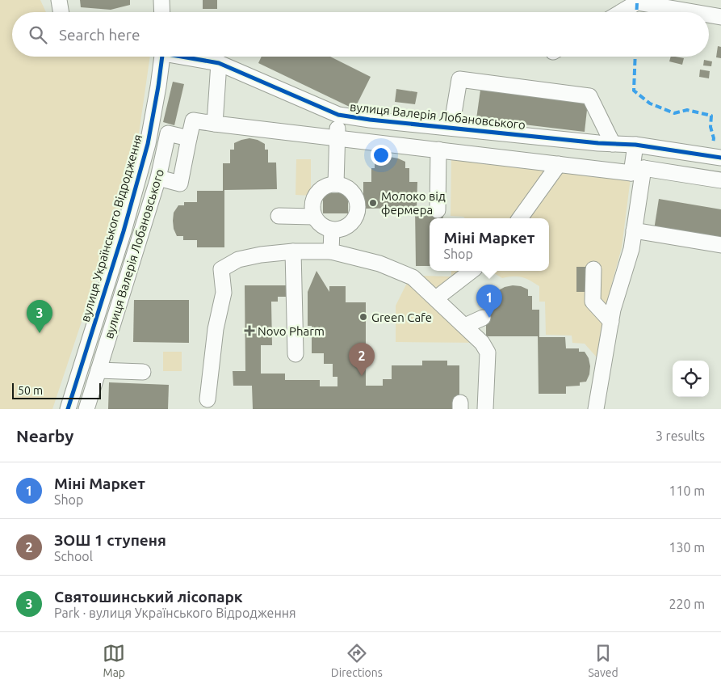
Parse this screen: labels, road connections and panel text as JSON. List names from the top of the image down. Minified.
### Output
{"streets":{"street":["вулиця Валерія Лобановського","вулиця Українського Відродження"]},"places":{"other":["Молоко від фермера","Green Cafe"],"health":["Novo Pharm"]},"scale_bar":"50 m","page":{"search":"Search here","popup":["Міні Маркет","Shop"],"pins":["1","3","2"],"scale":"50 m","heading":["Nearby","3 results"],"list":[{"mark":"1","name":"Міні Маркет","note":"Shop","value":"110 m"},{"mark":"2","name":"ЗОШ 1 ступеня","note":"School","value":"130 m"},{"mark":"3","name":"Святошинський лісопарк","note":"Park · вулиця Українського Відродження","value":"220 m"}],"nav":["Map","Directions","Saved"]}}
